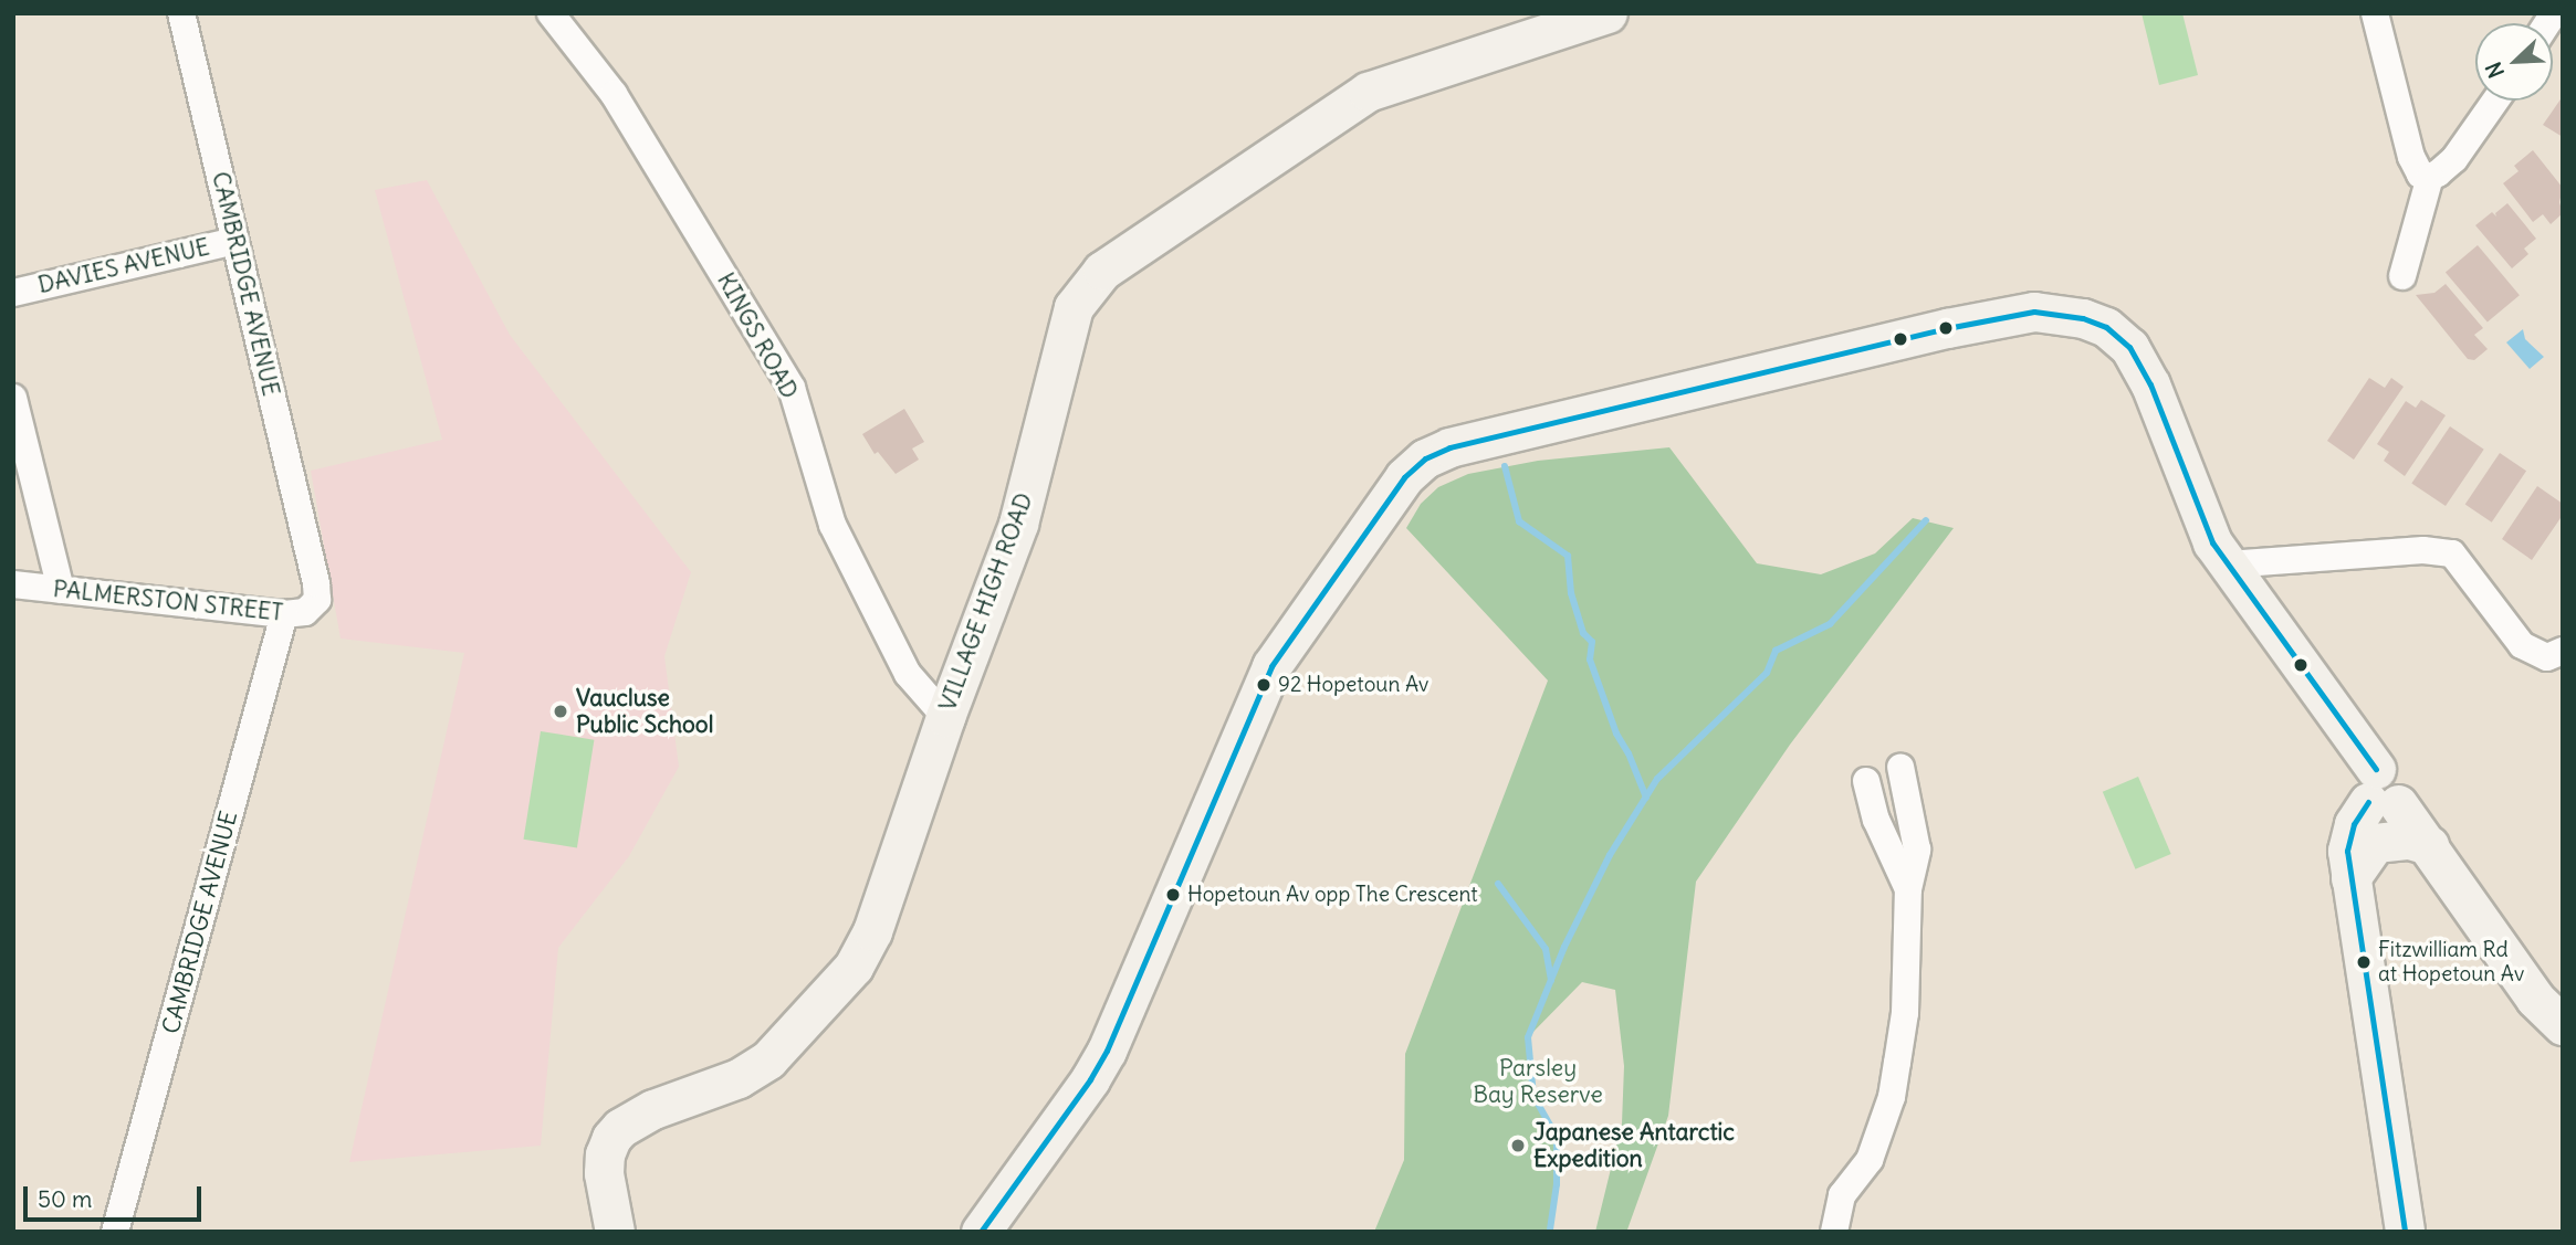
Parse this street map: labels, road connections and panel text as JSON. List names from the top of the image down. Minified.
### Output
{"streets":{"street":["DAVIES AVENUE","CAMBRIDGE AVENUE","KINGS ROAD","PALMERSTON STREET","VILLAGE HIGH ROAD"]},"crossings":[["DAVIES AVENUE","CAMBRIDGE AVENUE"],["CAMBRIDGE AVENUE","PALMERSTON STREET"],["KINGS ROAD","VILLAGE HIGH ROAD"]],"parks":["Parsley Bay Reserve"],"places":["92 Hopetoun Av","Vaucluse Public School","Hopetoun Av opp The Crescent","Fitzwilliam Rd at Hopetoun Av","Japanese Antarctic Expedition"],"scale_bar":"50 m","north":"bottom left"}
